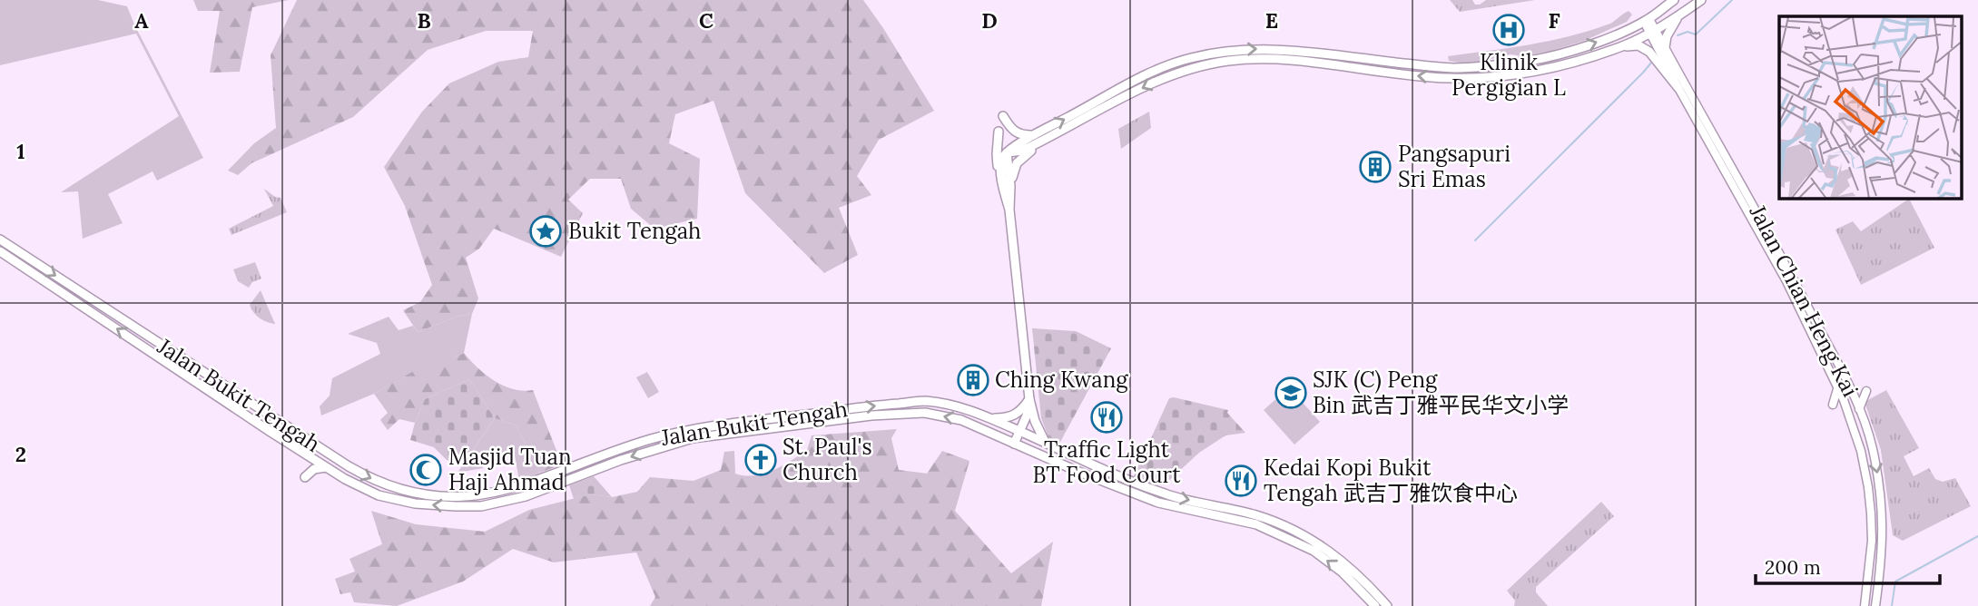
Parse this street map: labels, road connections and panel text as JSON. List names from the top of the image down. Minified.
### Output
{"streets":{"main road":["Jalan Chian Heng Kai","Jalan Bukit Tengah"]},"places":{"hospital":["Klinik Pergigian L"],"building":["Pangsapuri Sri Emas","Ching Kwang"],"place":["Bukit Tengah"],"school or university":["SJK (C) Peng Bin 武吉丁雅平民华文小学"],"restaurant":["Traffic Light BT Food Court","Kedai Kopi Bukit Tengah 武吉丁雅饮食中心"],"church":["St. Paul's Church"],"mosque":["Masjid Tuan Haji Ahmad"]},"scale_bar":"200 m","grid":{"columns":["A","B","C","D","E","F"],"rows":["1","2"]}}
